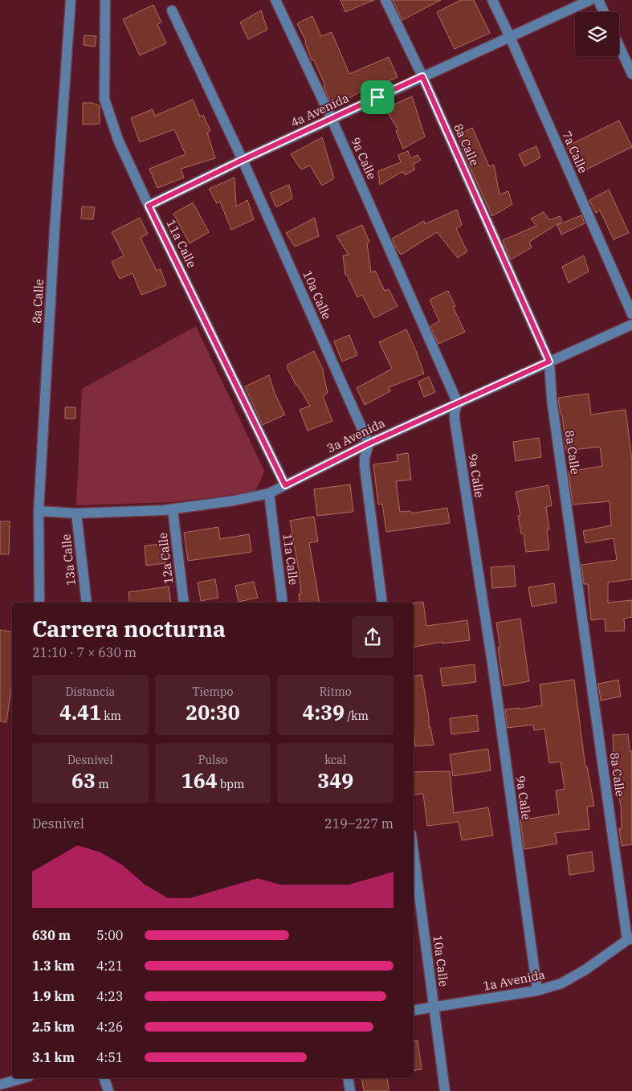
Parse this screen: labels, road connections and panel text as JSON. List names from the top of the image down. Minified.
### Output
{"streets":{"street":["4a Avenida","8a Calle","7a Calle","9a Calle","11a Calle","10a Calle","3a Avenida","12a Calle","13a Calle","1a Avenida"]},"crossings":[["4a Avenida","8a Calle"],["4a Avenida","7a Calle"],["4a Avenida","9a Calle"],["4a Avenida","11a Calle"],["4a Avenida","10a Calle"],["8a Calle","3a Avenida"],["8a Calle","1a Avenida"],["9a Calle","3a Avenida"],["9a Calle","1a Avenida"],["11a Calle","3a Avenida"],["10a Calle","3a Avenida"],["10a Calle","1a Avenida"],["3a Avenida","12a Calle"],["3a Avenida","13a Calle"]],"page":{"heading":["Carrera nocturna","21:10 · 7 × 630 m"],"stats":[["Distancia","4.41 km"],["Tiempo","20:30"],["Ritmo","4:39 /km"],["Desnivel","63 m"],["Pulso","164 bpm"],["kcal","349"]],"chart":["Desnivel","219–227 m"],"list":[{"name":"630 m","note":"5:00"},{"name":"1.3 km","note":"4:21"},{"name":"1.9 km","note":"4:23"},{"name":"2.5 km","note":"4:26"},{"name":"3.1 km","note":"4:51"}]}}
